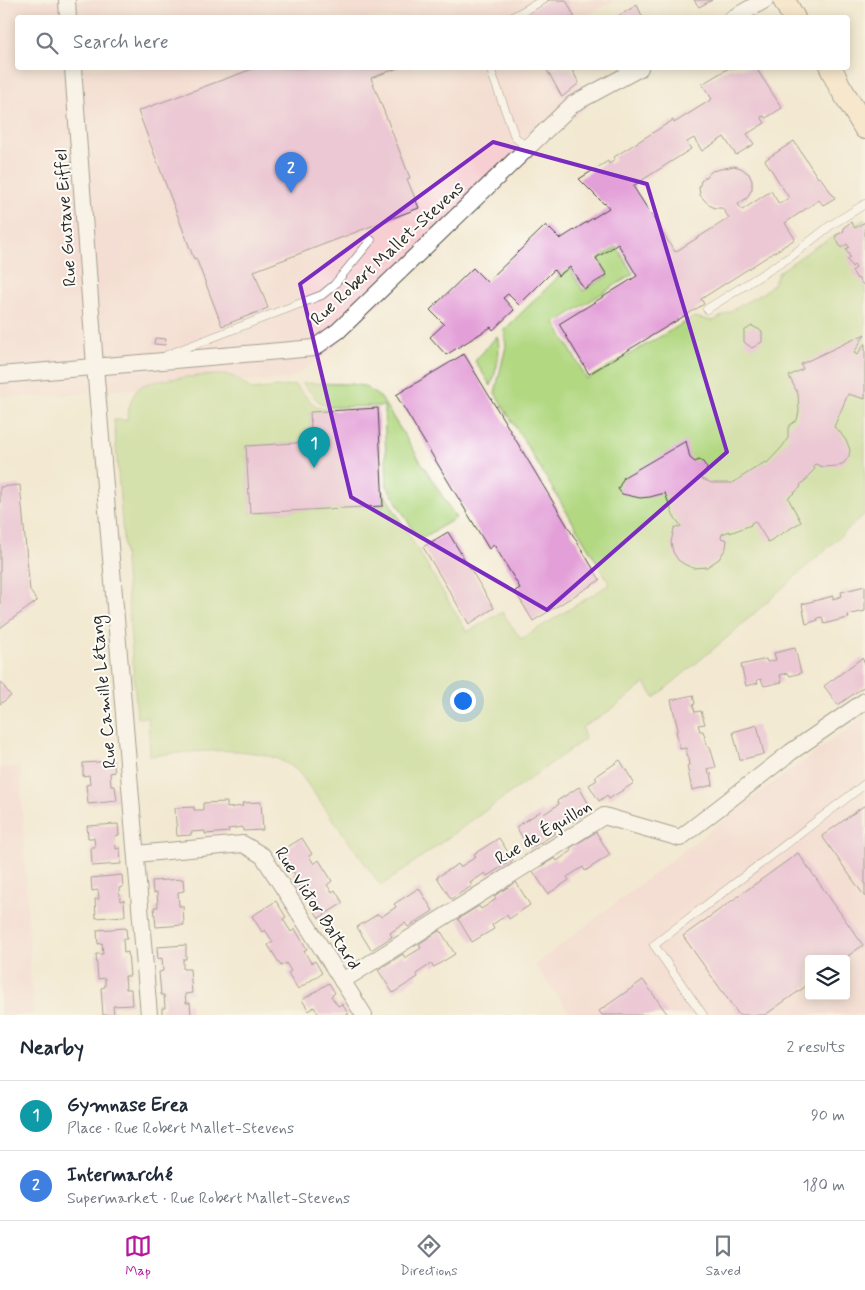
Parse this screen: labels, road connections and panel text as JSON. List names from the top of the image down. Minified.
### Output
{"streets":{"street":["Rue Gustave Eiffel","Rue Robert Mallet-Stevens","Rue Camille Létang","Rue de Éguillon","Rue Victor Baltard"]},"crossings":[["Rue Gustave Eiffel","Rue Robert Mallet-Stevens"],["Rue Gustave Eiffel","Rue Camille Létang"],["Rue Robert Mallet-Stevens","Rue Camille Létang"],["Rue Camille Létang","Rue Victor Baltard"],["Rue de Éguillon","Rue Victor Baltard"]],"page":{"search":"Search here","pins":["2","1"],"heading":["Nearby","2 results"],"list":[{"mark":"1","name":"Gymnase Erea","note":"Place · Rue Robert Mallet-Stevens","value":"90 m"},{"mark":"2","name":"Intermarché","note":"Supermarket · Rue Robert Mallet-Stevens","value":"180 m"}],"nav":["Map","Directions","Saved"]}}
